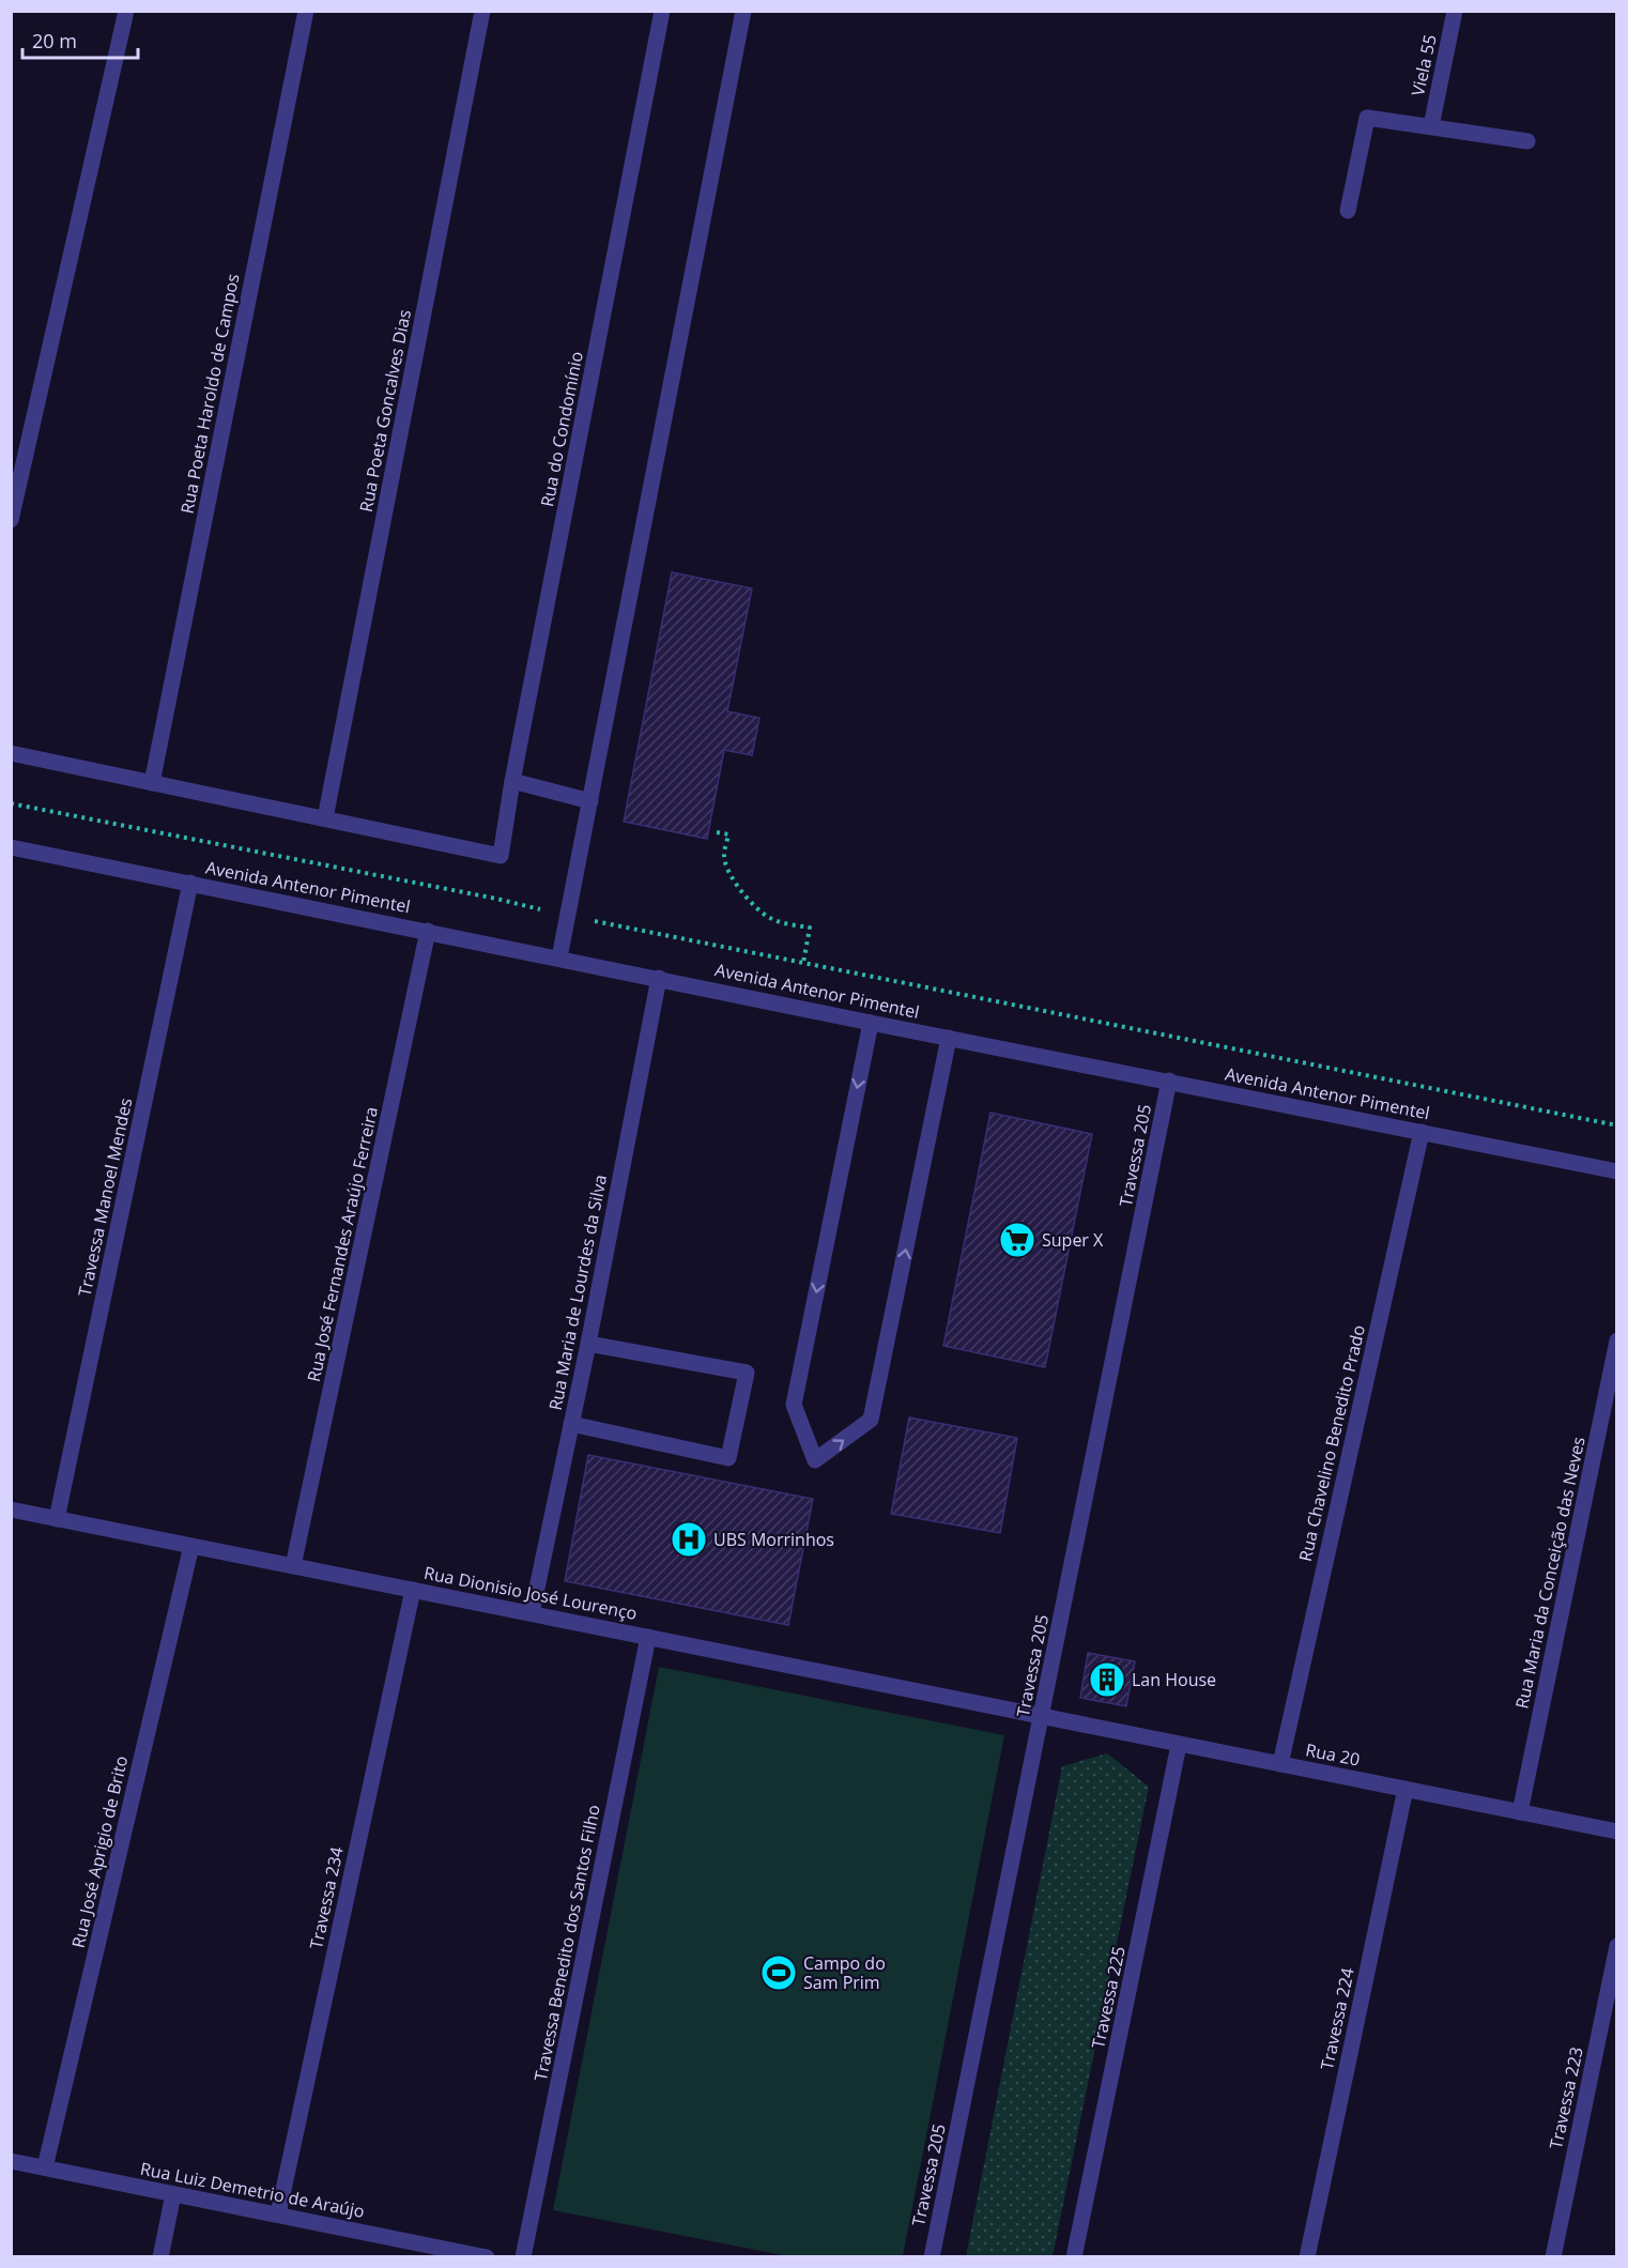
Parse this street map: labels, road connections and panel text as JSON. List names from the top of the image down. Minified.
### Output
{"streets":{"street":["Viela 55","Rua Poeta Haroldo de Campos","Rua Poeta Goncalves Dias","Rua do Condomínio","Avenida Antenor Pimentel","Travessa 205","Travessa Manoel Mendes","Rua José Fernandes Araújo Ferreira","Rua Maria de Lourdes da Silva","Rua Chavelino Benedito Prado","Rua Maria da Conceição das Neves","Rua Dionisio José Lourenço","Rua 20","Rua José Aprigio de Brito","Travessa 234","Travessa Benedito dos Santos Filho","Travessa 225","Travessa 224","Travessa 223","Rua Luiz Demetrio de Araújo"]},"crossings":[["Rua Poeta Goncalves Dias","Rua do Condomínio"],["Avenida Antenor Pimentel","Travessa 205"],["Avenida Antenor Pimentel","Travessa Manoel Mendes"],["Avenida Antenor Pimentel","Rua José Fernandes Araújo Ferreira"],["Avenida Antenor Pimentel","Rua Maria de Lourdes da Silva"],["Avenida Antenor Pimentel","Rua Chavelino Benedito Prado"],["Travessa 205","Rua Dionisio José Lourenço"],["Travessa 205","Rua 20"],["Travessa Manoel Mendes","Rua Dionisio José Lourenço"],["Rua José Fernandes Araújo Ferreira","Rua Dionisio José Lourenço"],["Rua Maria de Lourdes da Silva","Rua Dionisio José Lourenço"],["Rua Chavelino Benedito Prado","Rua 20"],["Rua Maria da Conceição das Neves","Rua 20"],["Rua Dionisio José Lourenço","Rua 20"],["Rua Dionisio José Lourenço","Rua José Aprigio de Brito"],["Rua Dionisio José Lourenço","Travessa 234"],["Rua Dionisio José Lourenço","Travessa Benedito dos Santos Filho"],["Rua 20","Travessa 225"],["Rua 20","Travessa 224"],["Rua José Aprigio de Brito","Rua Luiz Demetrio de Araújo"],["Travessa 234","Rua Luiz Demetrio de Araújo"]],"places":{"supermarket":["Super X"],"hospital":["UBS Morrinhos"],"building":["Lan House"],"sports":["Campo do Sam Prim"]},"scale_bar":"20 m"}
